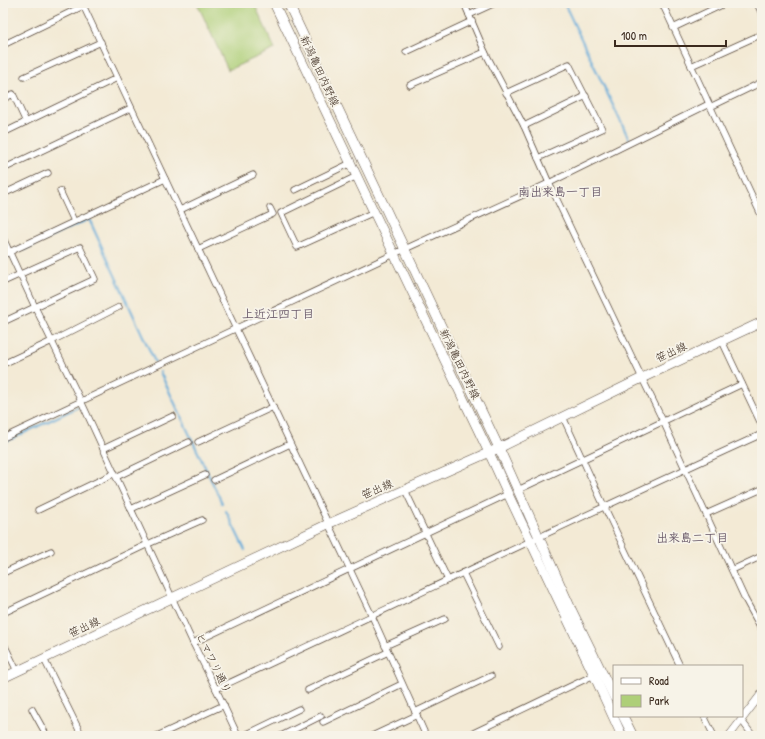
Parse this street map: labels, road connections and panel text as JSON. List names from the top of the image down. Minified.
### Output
{"streets":{"main road":["新潟亀田内野線","笹出線"],"street":["ヒマワリ通り"]},"crossings":[["新潟亀田内野線","笹出線"],["笹出線","ヒマワリ通り"]],"districts":["南出来島一丁目","上近江四丁目","出来島二丁目"],"legend":["Road","Park"],"scale_bar":"100 m"}
